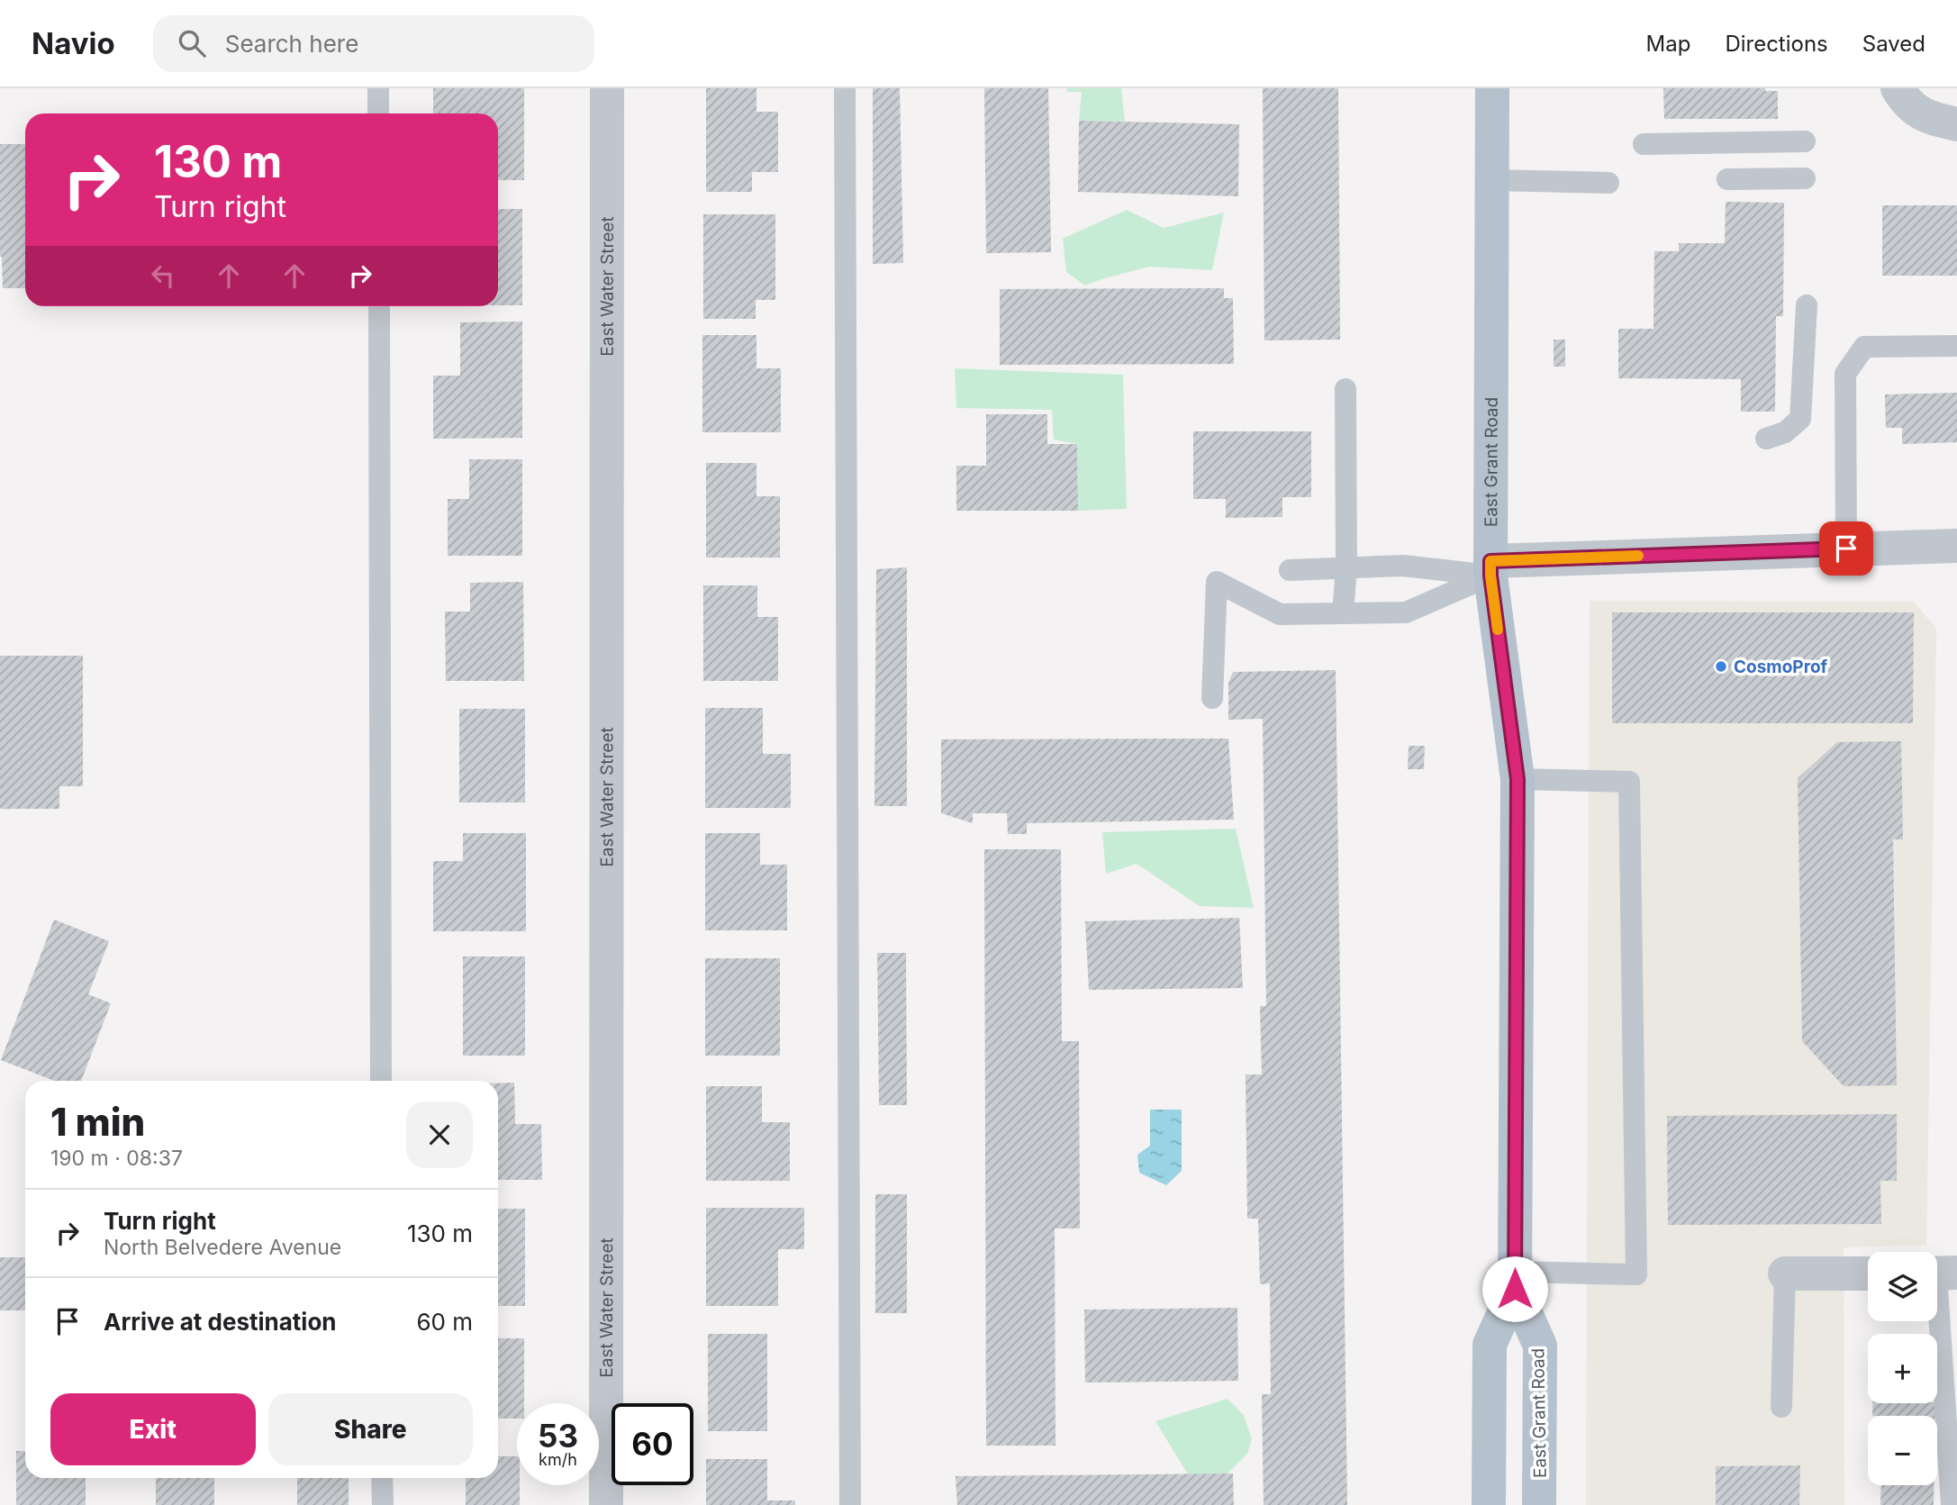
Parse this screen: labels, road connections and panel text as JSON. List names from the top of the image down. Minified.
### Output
{"streets":{"main road":["East Grant Road"],"street":["East Water Street"]},"places":["CosmoProf"],"page":{"header":"Navio","search":"Search here","nav":["Map","Directions","Saved"],"turn":["130 m","Turn right"],"heading":["1 min","190 m · 08:37"],"list":[{"name":"Turn right","note":"North Belvedere Avenue","value":"130 m"},{"name":"Arrive at destination","value":"60 m"}],"map_buttons":["+","−"],"buttons":["Exit","Share"],"speed":"53 km/h","limit":"60"}}
